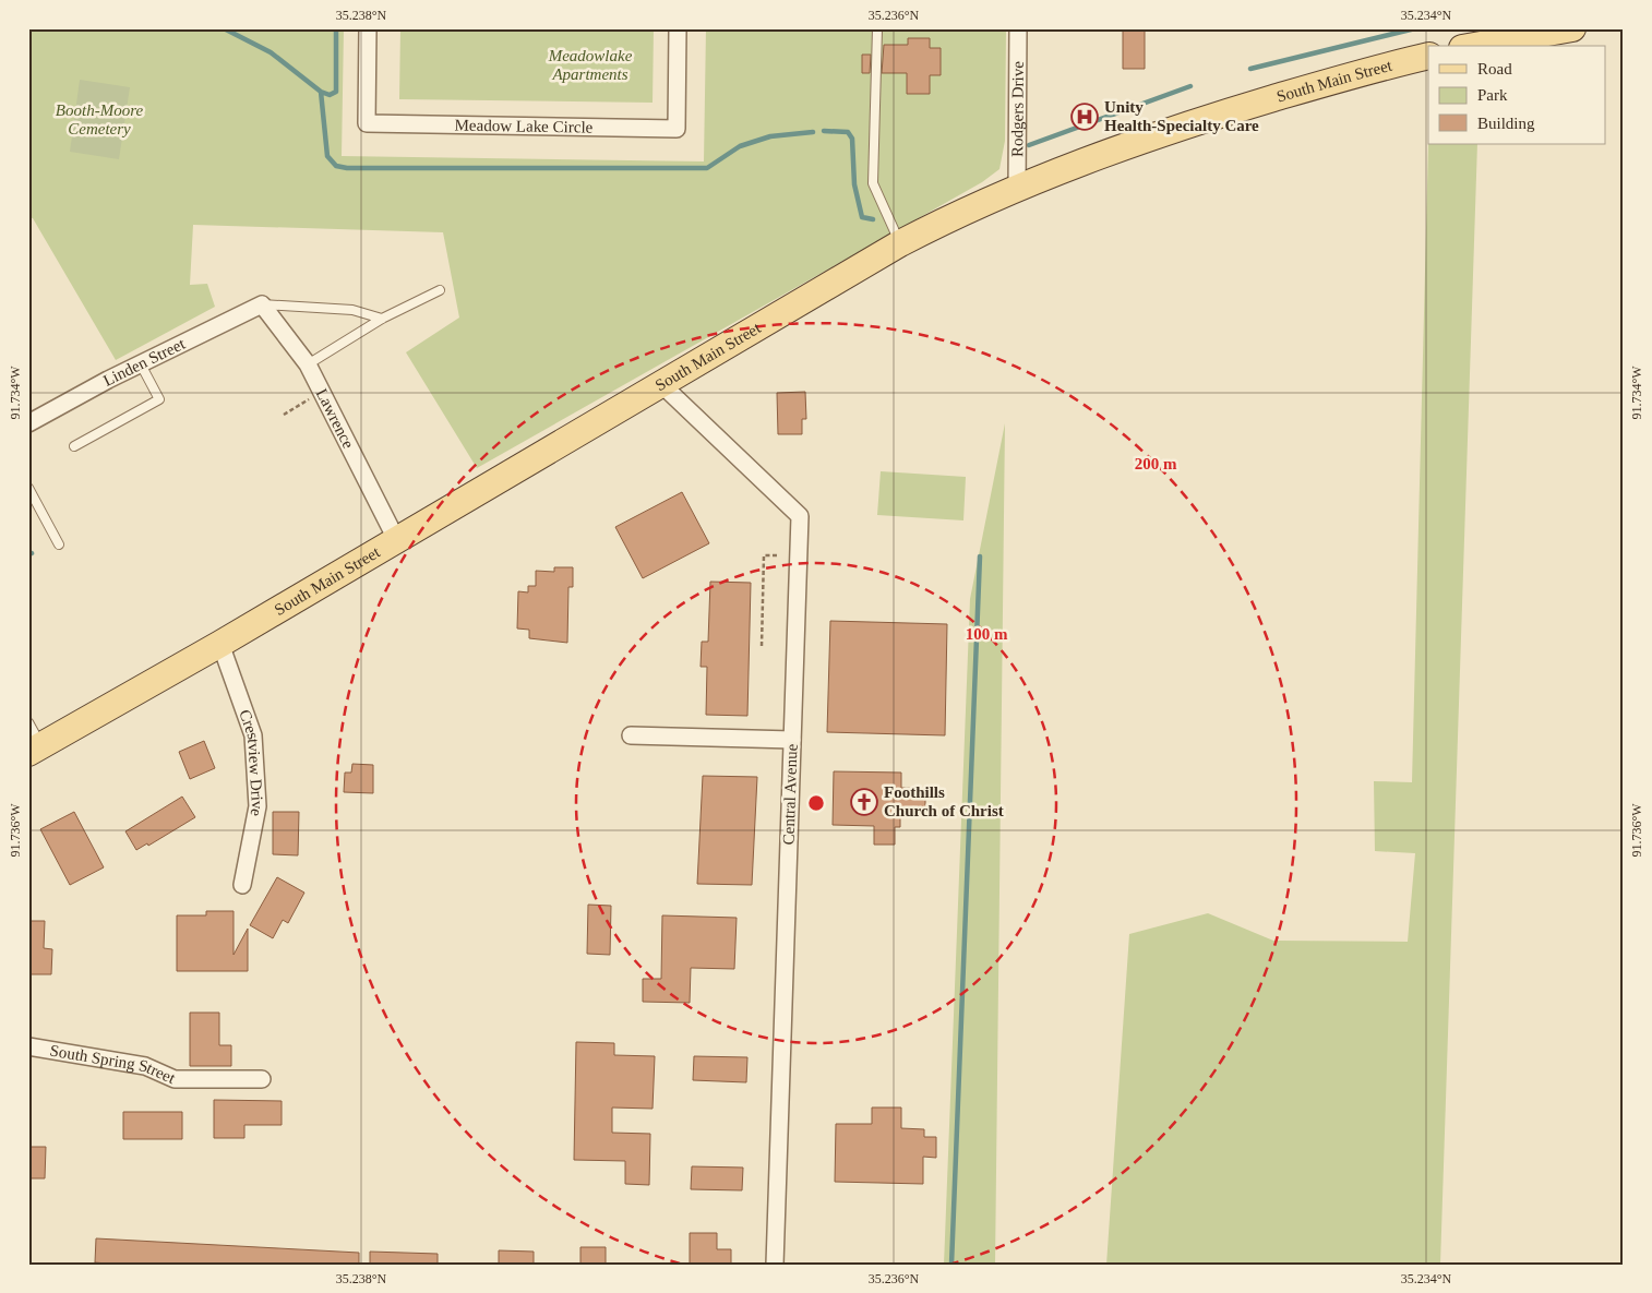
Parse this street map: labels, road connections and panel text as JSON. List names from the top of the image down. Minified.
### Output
{"streets":{"main road":["South Main Street"],"street":["Rodgers Drive","Meadow Lake Circle","Linden Street","Lawrence","Crestview Drive","Central Avenue","South Spring Street"]},"crossings":[["South Main Street","Rodgers Drive"],["South Main Street","Lawrence"],["South Main Street","Crestview Drive"],["South Main Street","Central Avenue"],["Linden Street","Lawrence"]],"parks":["Meadowlake Apartments","Booth-Moore Cemetery"],"places":{"hospital":["Unity Health-Specialty Care"],"church":["Foothills Church of Christ"]},"legend":["Road","Park","Building"],"coordinates":["35.238°N","35.236°N","35.234°N","91.734°W","91.736°W"],"rings":["200 m","100 m"]}
